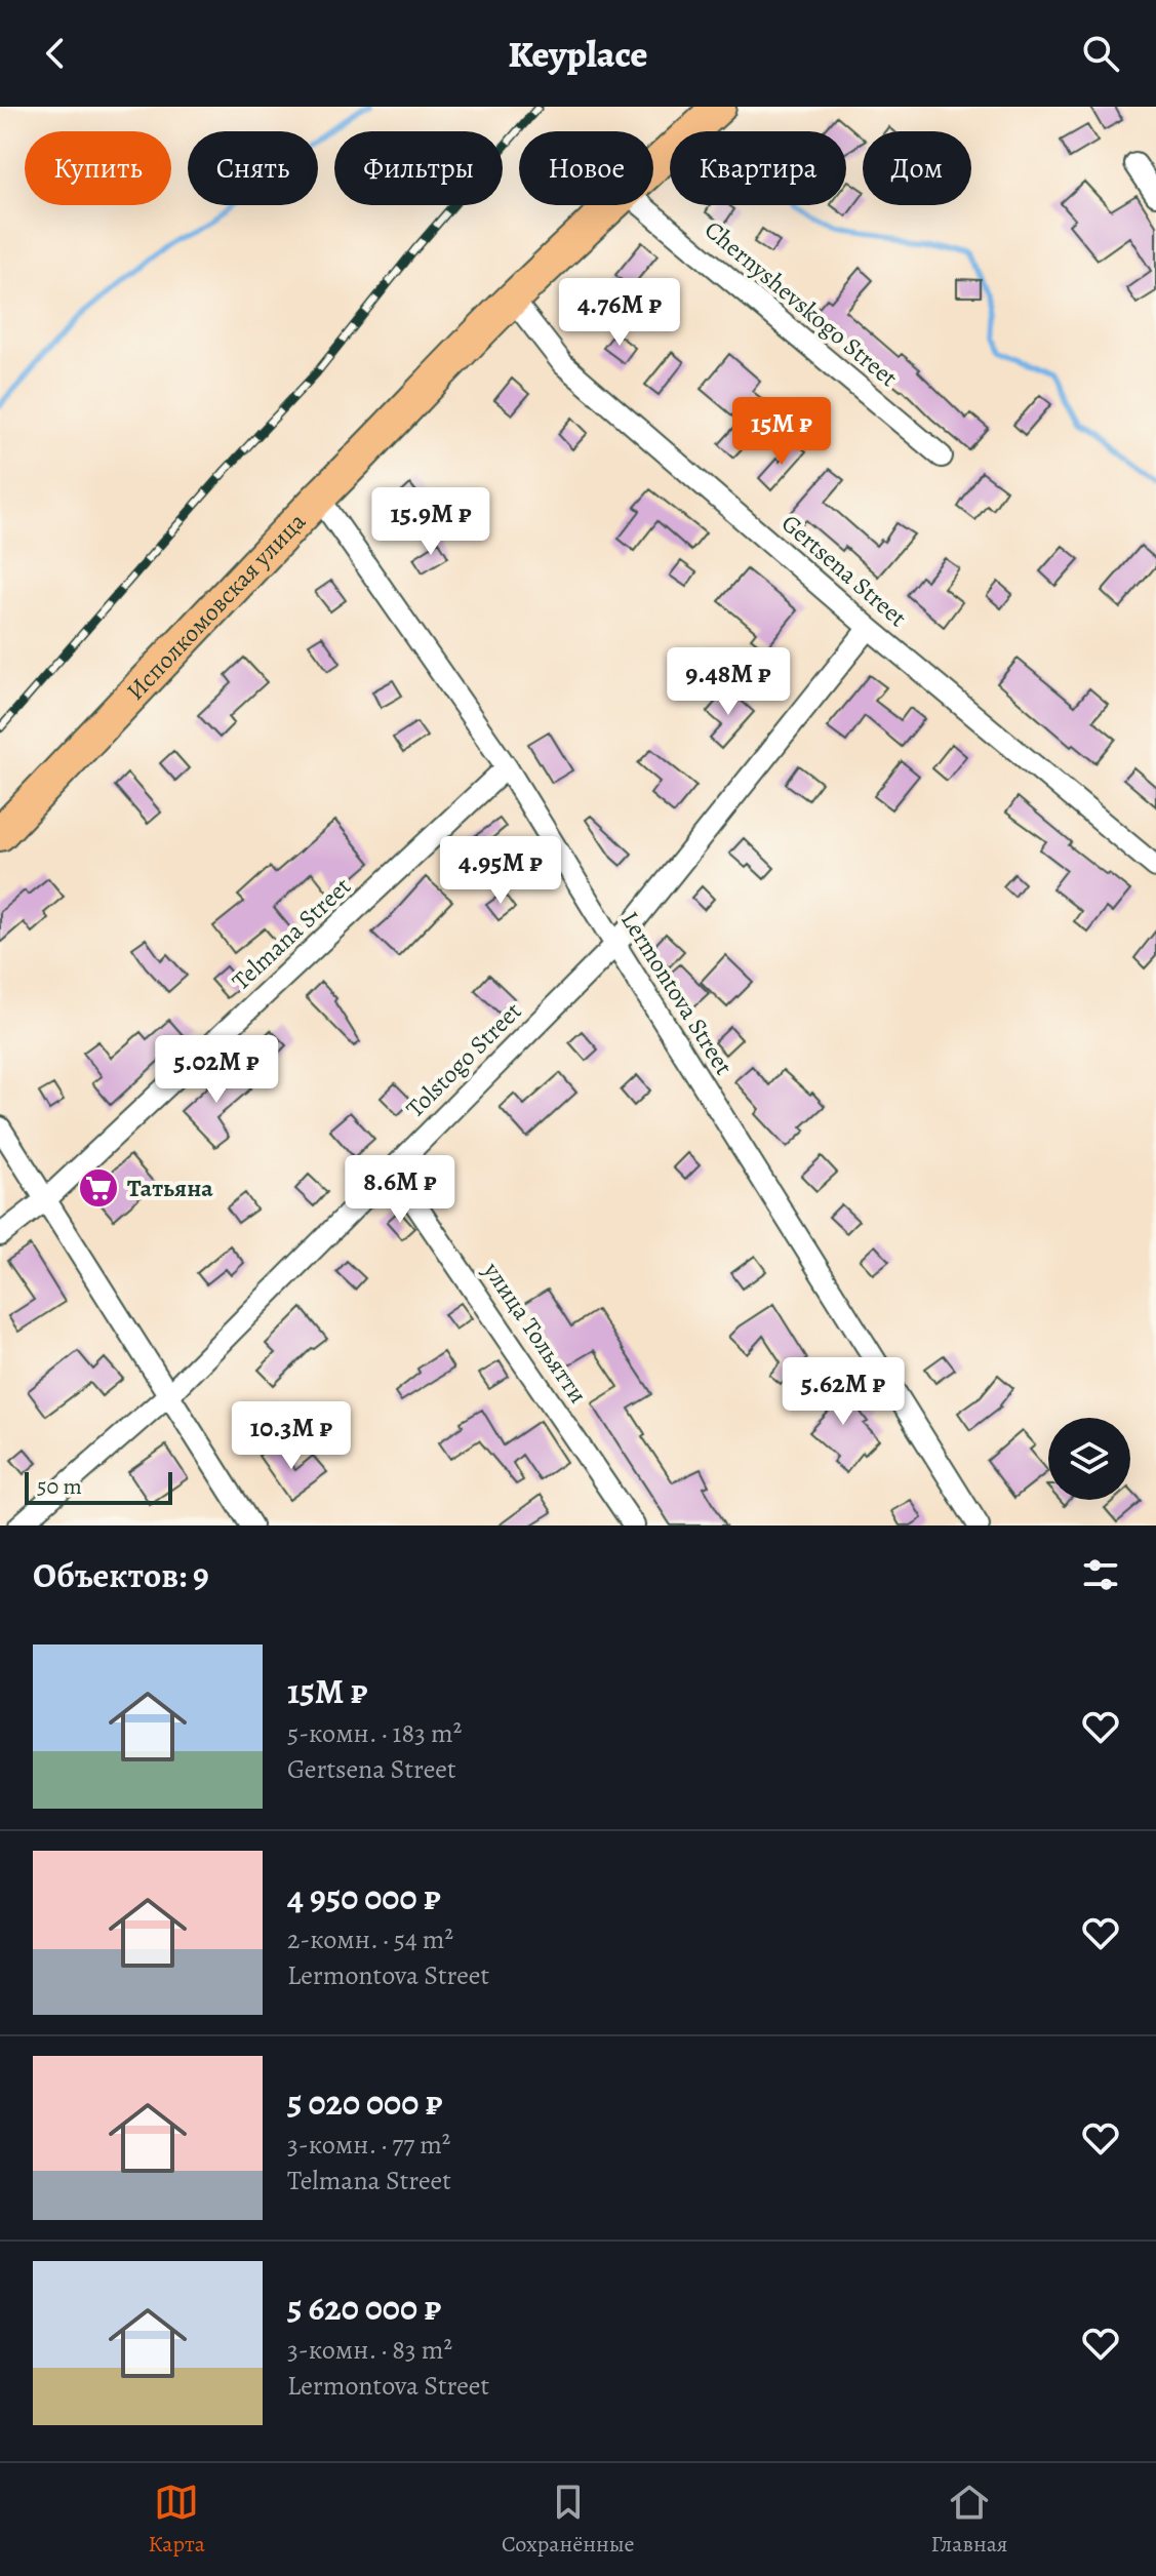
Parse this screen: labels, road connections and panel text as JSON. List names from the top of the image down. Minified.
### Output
{"streets":{"main road":["Исполкомовская улица"],"street":["Chernyshevskogo Street","Gertsena Street","Telmana Street","Lermontova Street","Tolstogo Street","улица Тольятти"]},"crossings":[["Gertsena Street","Исполкомовская улица"],["Gertsena Street","Tolstogo Street"],["Исполкомовская улица","Lermontova Street"],["Telmana Street","Lermontova Street"],["Lermontova Street","Tolstogo Street"],["Tolstogo Street","улица Тольятти"]],"places":{"supermarket":["Татьяна"]},"scale_bar":"50 m","page":{"header":"Keyplace","chip":["Купить","Снять","Фильтры","Новое","Квартира","Дом"],"price":["4.76M ₽","15M ₽","15.9M ₽","9.48M ₽","4.95M ₽","5.02M ₽","8.6M ₽","5.62M ₽","10.3M ₽"],"scale":"50 m","heading":"Объектов: 9","list":[{"name":"15M ₽","note":"5-комн. · 183 m² · Gertsena Street"},{"name":"4 950 000 ₽","note":"2-комн. · 54 m² · Lermontova Street"},{"name":"5 020 000 ₽","note":"3-комн. · 77 m² · Telmana Street"},{"name":"5 620 000 ₽","note":"3-комн. · 83 m² · Lermontova Street"}],"tabs":["Карта","Сохранённые","Главная"]}}
